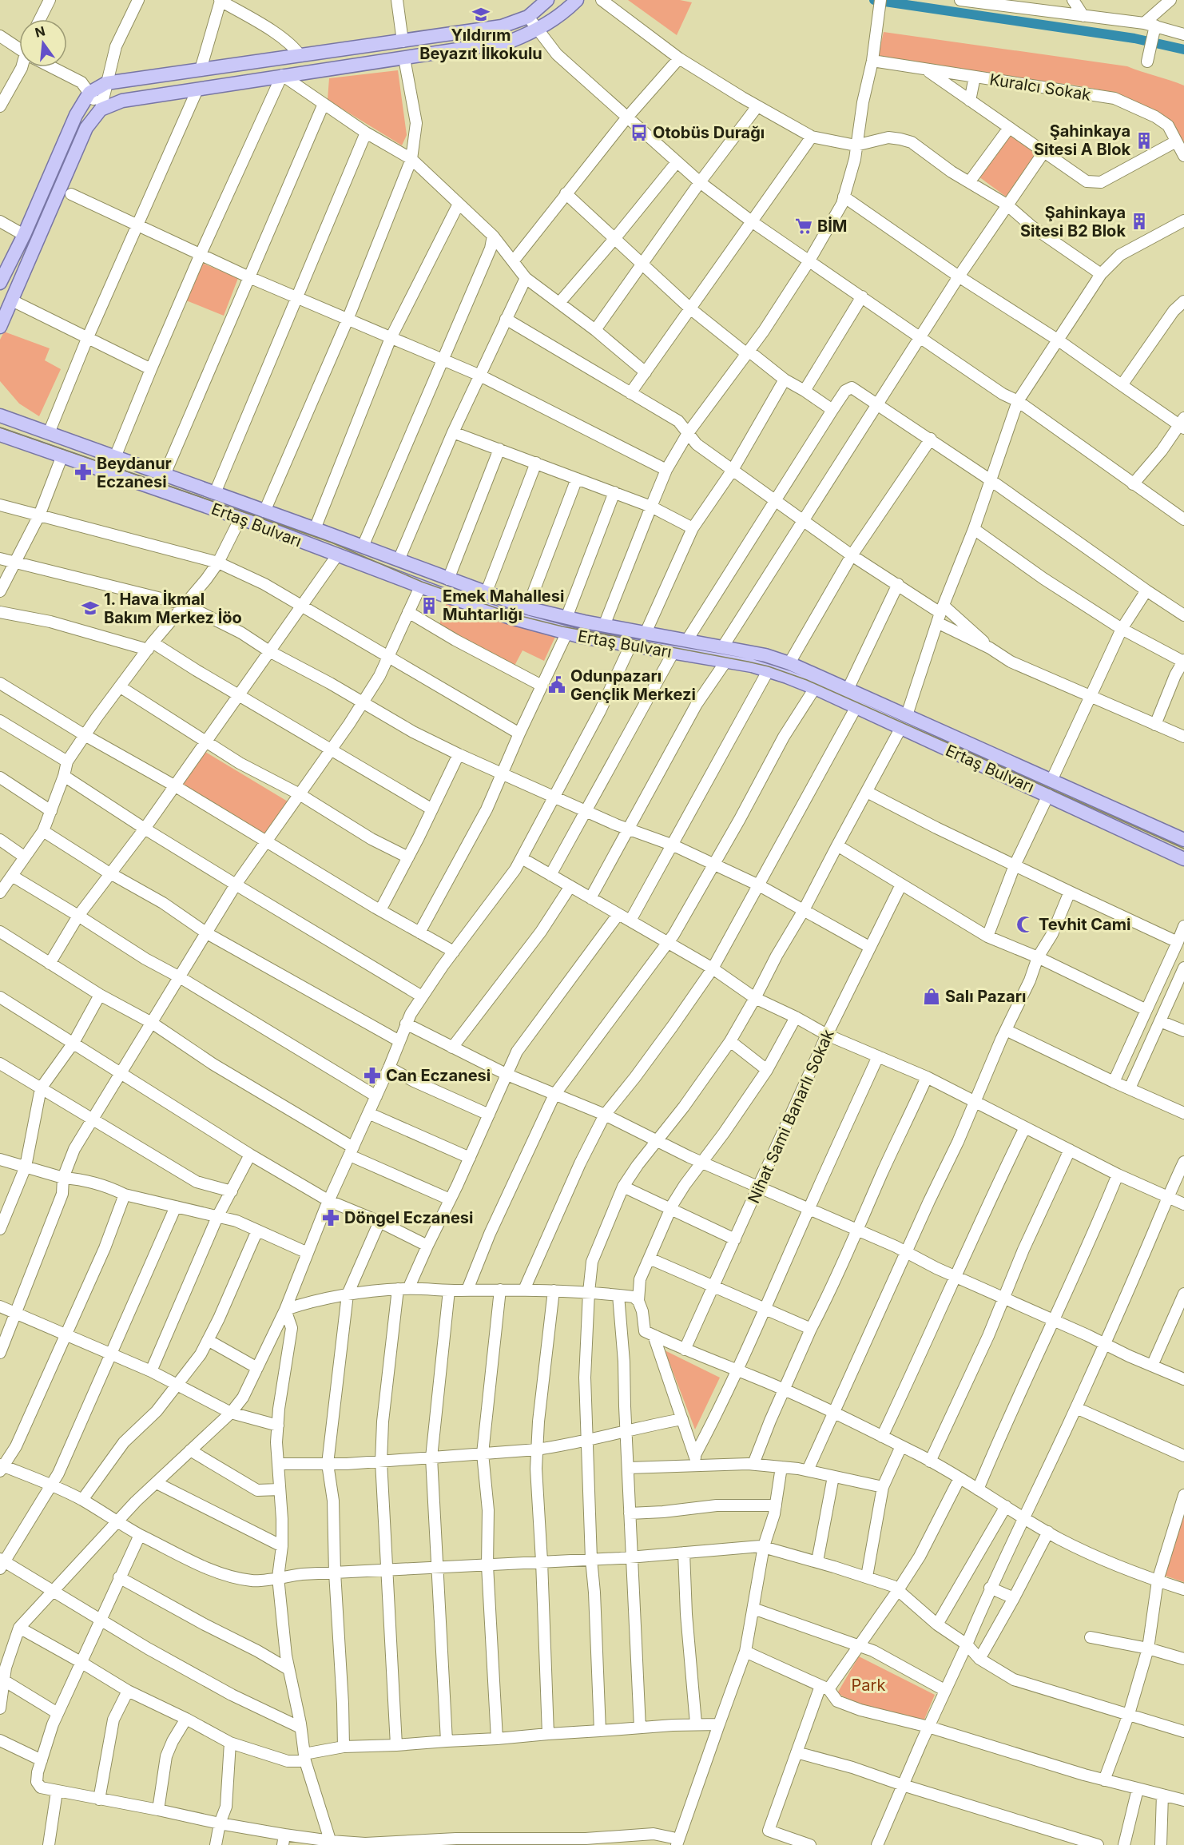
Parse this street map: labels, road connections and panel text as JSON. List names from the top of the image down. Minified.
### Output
{"streets":{"main road":["Ertaş Bulvarı"],"street":["Kuralcı Sokak","Nihat Sami Banarlı Sokak"]},"parks":["Park"],"places":{"school or university":["Yıldırım Beyazıt İlkokulu","1. Hava İkmal Bakım Merkez İöo"],"bus stop":["Otobüs Durağı"],"building":["Şahinkaya Sitesi A Blok","Şahinkaya Sitesi B2 Blok","Emek Mahallesi Muhtarlığı"],"supermarket":["BİM"],"pharmacy":["Beydanur Eczanesi","Can Eczanesi","Döngel Eczanesi"],"public building":["Odunpazarı Gençlik Merkezi"],"mosque":["Tevhit Cami"],"shop":["Salı Pazarı"]},"north":"top"}
